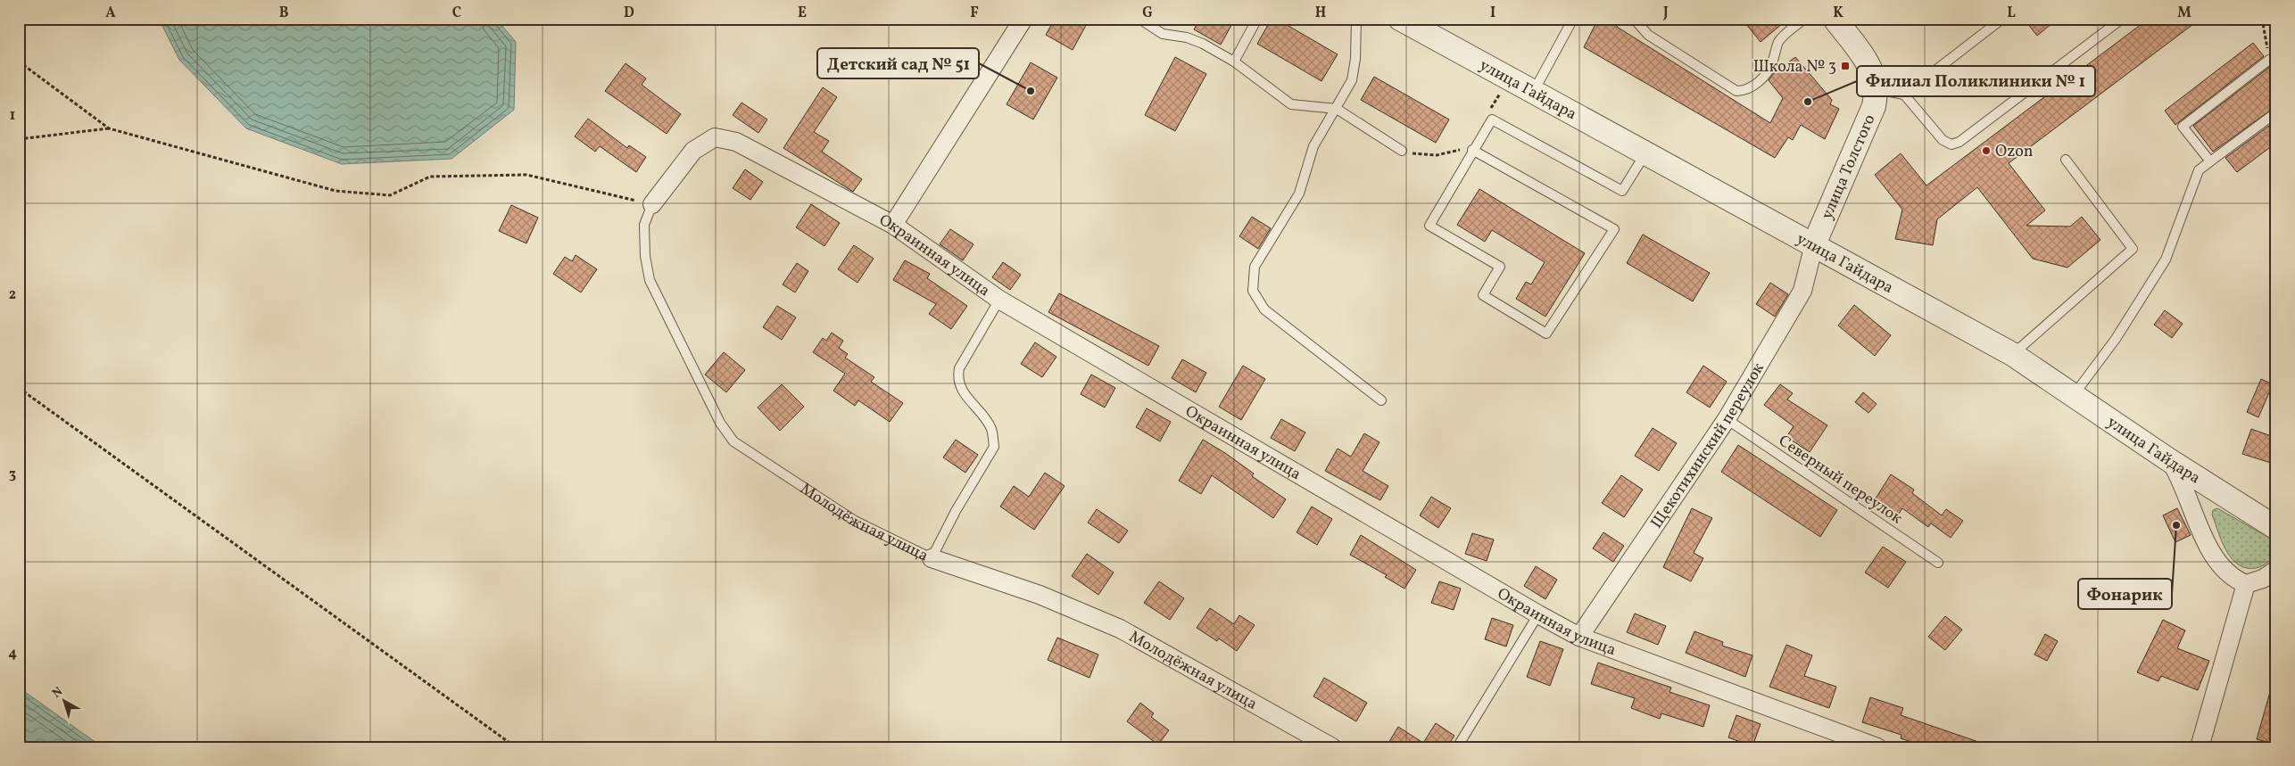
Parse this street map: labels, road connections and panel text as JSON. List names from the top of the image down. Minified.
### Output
{"streets":{"street":["улица Гайдара","улица Толстого","Окраинная улица","Щекотихинский переулок","Молодёжная улица"],"lane":["Северный переулок"]},"crossings":[["улица Гайдара","улица Толстого"],["улица Гайдара","Щекотихинский переулок"],["улица Толстого","Щекотихинский переулок"],["Окраинная улица","Щекотихинский переулок"],["Окраинная улица","Молодёжная улица"],["Щекотихинский переулок","Северный переулок"]],"places":{"transit":["Школа № 3"],"other":["Детский сад № 51","Филиал Поликлиники № 1","Ozon","Фонарик"]},"north":"top left","grid":{"columns":["A","B","C","D","E","F","G","H","I","J","K","L","M"],"rows":["1","2","3","4"]}}
